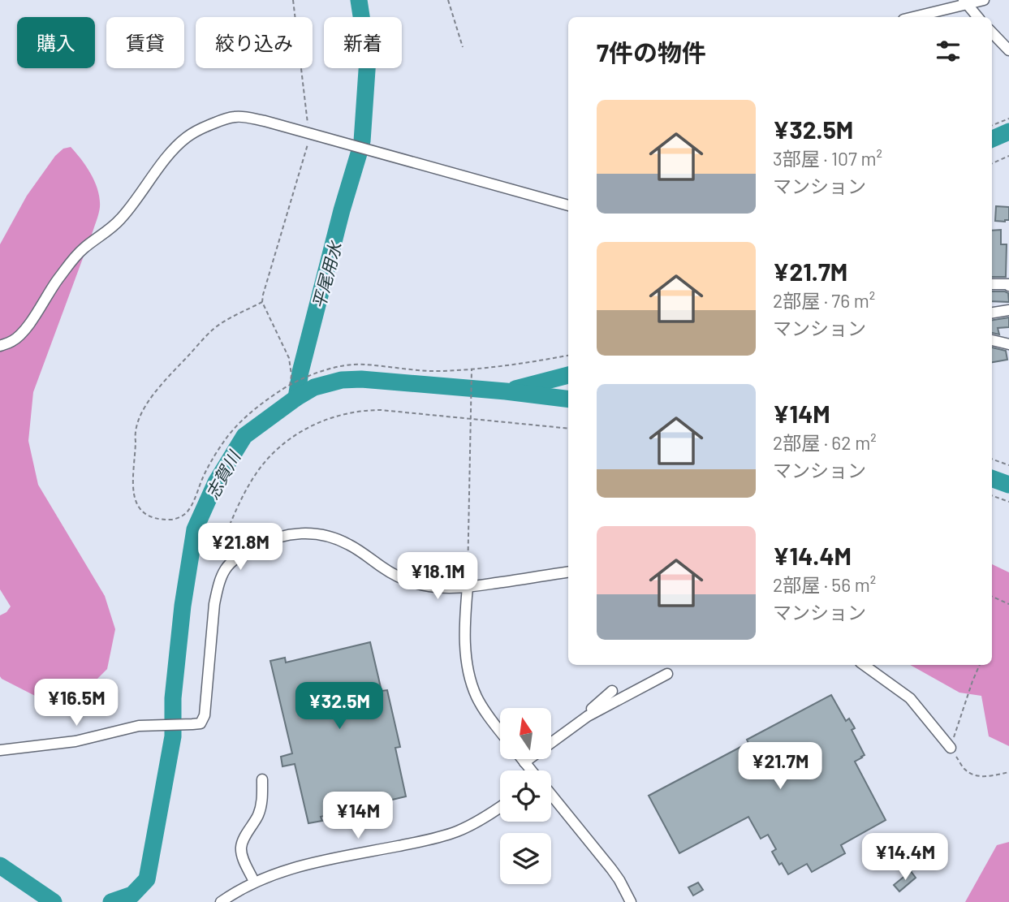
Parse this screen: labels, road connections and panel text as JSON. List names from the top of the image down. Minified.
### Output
{"water":["平尾用水","志賀川"],"north":"top","page":{"chip":["購入","賃貸","絞り込み","新着"],"heading":"7件の物件","list":[{"name":"¥32.5M","note":"3部屋 · 107 m² · マンション"},{"name":"¥21.7M","note":"2部屋 · 76 m² · マンション"},{"name":"¥14M","note":"2部屋 · 62 m² · マンション"},{"name":"¥14.4M","note":"2部屋 · 56 m² · マンション"}],"price":["¥21.8M","¥18.1M","¥16.5M","¥32.5M","¥21.7M","¥14M","¥14.4M"]}}
